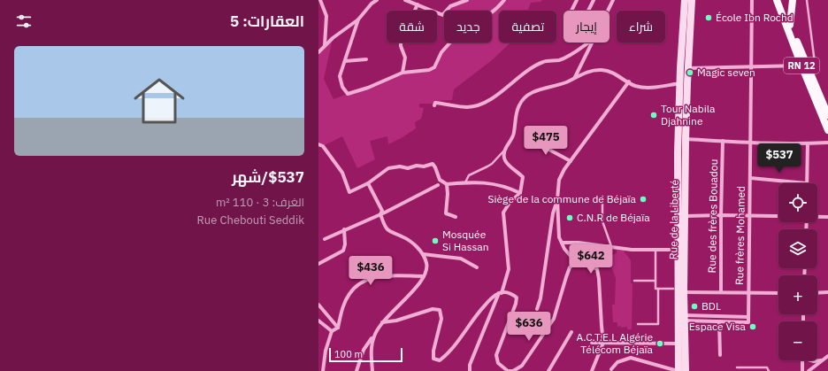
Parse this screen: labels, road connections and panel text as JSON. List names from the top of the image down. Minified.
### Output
{"streets":{"main road":["RN 12","Rue de la Liberté"],"street":["Rue des frères Bouadou","Rue frères Mohamed"]},"places":["École Ibn Rochd","Magic seven","Tour Nabila Djahnine","Siège de la commune de Béjaïa","C.N.R de Béjaïa","Mosquée Si Hassan","BDL","Espace Visa","A.C.T.E.L Algérie Télécom Béjaïa"],"scale_bar":"100 m","page":{"heading":"العقارات: 5","chip":["شراء","إيجار","تصفية","جديد","شقة"],"list":[{"name":"$537/شهر","note":"الغرف: 3 · 110 m² · Rue Chebouti Seddik"}],"price":["$475","$537","$642","$436","$636"],"map_buttons":["+","−"],"scale":"100 m"}}
